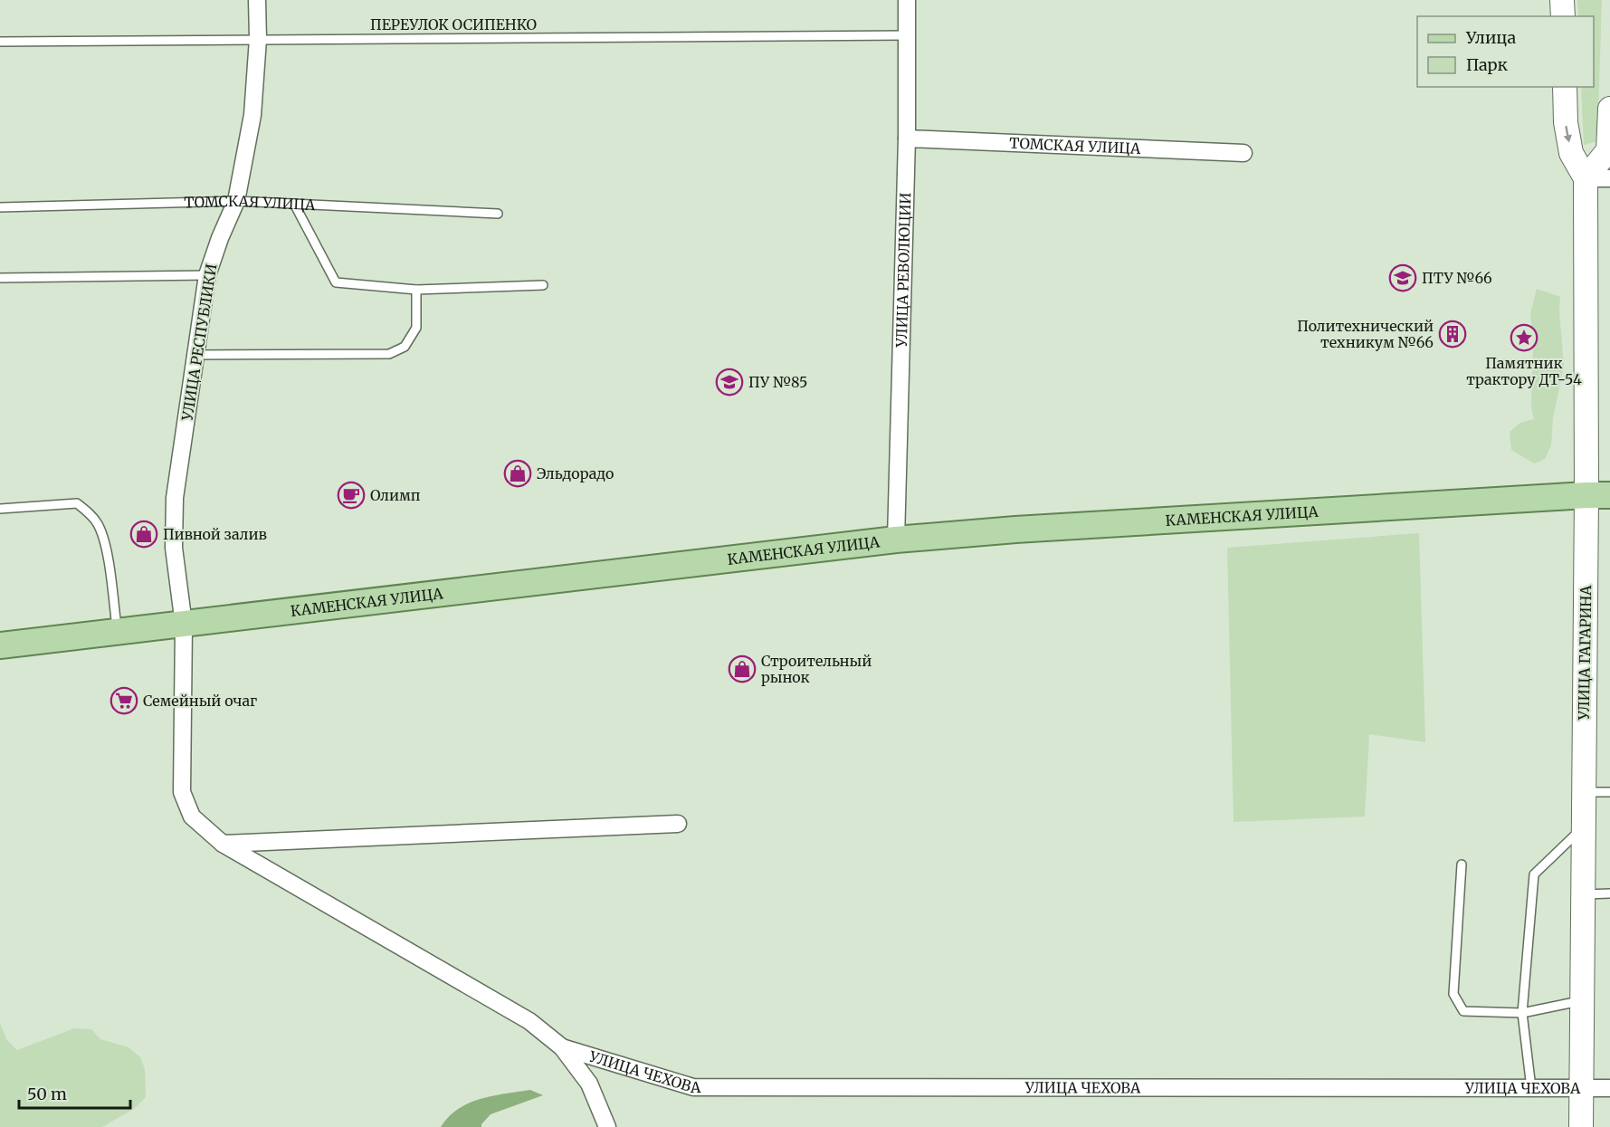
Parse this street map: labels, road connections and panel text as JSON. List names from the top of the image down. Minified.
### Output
{"streets":{"main road":["КАМЕНСКАЯ УЛИЦА"],"street":["ТОМСКАЯ УЛИЦА","УЛИЦА РЕВОЛЮЦИИ","УЛИЦА РЕСПУБЛИКИ","УЛИЦА ГАГАРИНА","УЛИЦА ЧЕХОВА"],"lane":["ПЕРЕУЛОК ОСИПЕНКО"]},"crossings":[["ПЕРЕУЛОК ОСИПЕНКО","УЛИЦА РЕВОЛЮЦИИ"],["ПЕРЕУЛОК ОСИПЕНКО","УЛИЦА РЕСПУБЛИКИ"],["ТОМСКАЯ УЛИЦА","УЛИЦА РЕВОЛЮЦИИ"],["ТОМСКАЯ УЛИЦА","УЛИЦА РЕСПУБЛИКИ"],["УЛИЦА РЕВОЛЮЦИИ","КАМЕНСКАЯ УЛИЦА"],["УЛИЦА РЕСПУБЛИКИ","КАМЕНСКАЯ УЛИЦА"],["УЛИЦА РЕСПУБЛИКИ","УЛИЦА ЧЕХОВА"],["КАМЕНСКАЯ УЛИЦА","УЛИЦА ГАГАРИНА"],["УЛИЦА ГАГАРИНА","УЛИЦА ЧЕХОВА"]],"places":{"school or university":["ПТУ №66","ПУ №85"],"building":["Политехнический техникум №66"],"place":["Памятник трактору ДТ-54"],"shop":["Эльдорадо","Пивной залив","Строительный рынок"],"cafe":["Олимп"],"supermarket":["Семейный очаг"]},"legend":["Улица","Парк"],"scale_bar":"50 m"}
